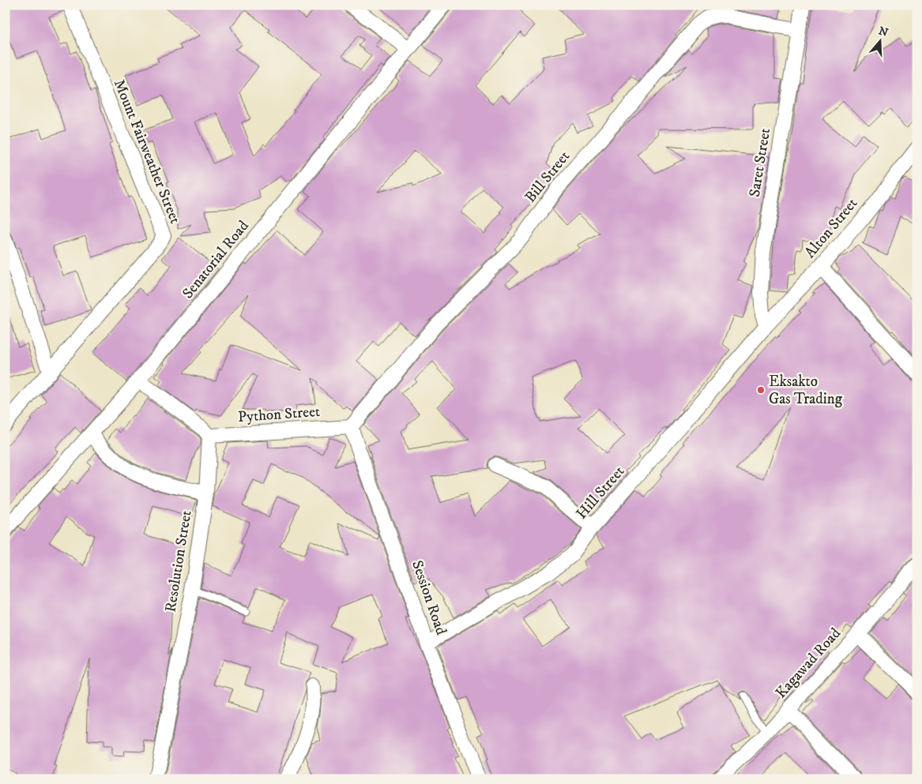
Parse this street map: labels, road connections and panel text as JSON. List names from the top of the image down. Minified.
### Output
{"streets":{"street":["Mount Fairweather Street","Saret Street","Bill Street","Alton Street","Senatorial Road","Python Street","Hill Street","Resolution Street","Session Road","Kagawad Road"]},"crossings":[["Saret Street","Bill Street"],["Saret Street","Alton Street"],["Saret Street","Hill Street"],["Bill Street","Python Street"],["Bill Street","Session Road"],["Alton Street","Hill Street"],["Python Street","Resolution Street"],["Python Street","Session Road"],["Hill Street","Session Road"]],"places":["Eksakto Gas Trading"],"north":"top"}
